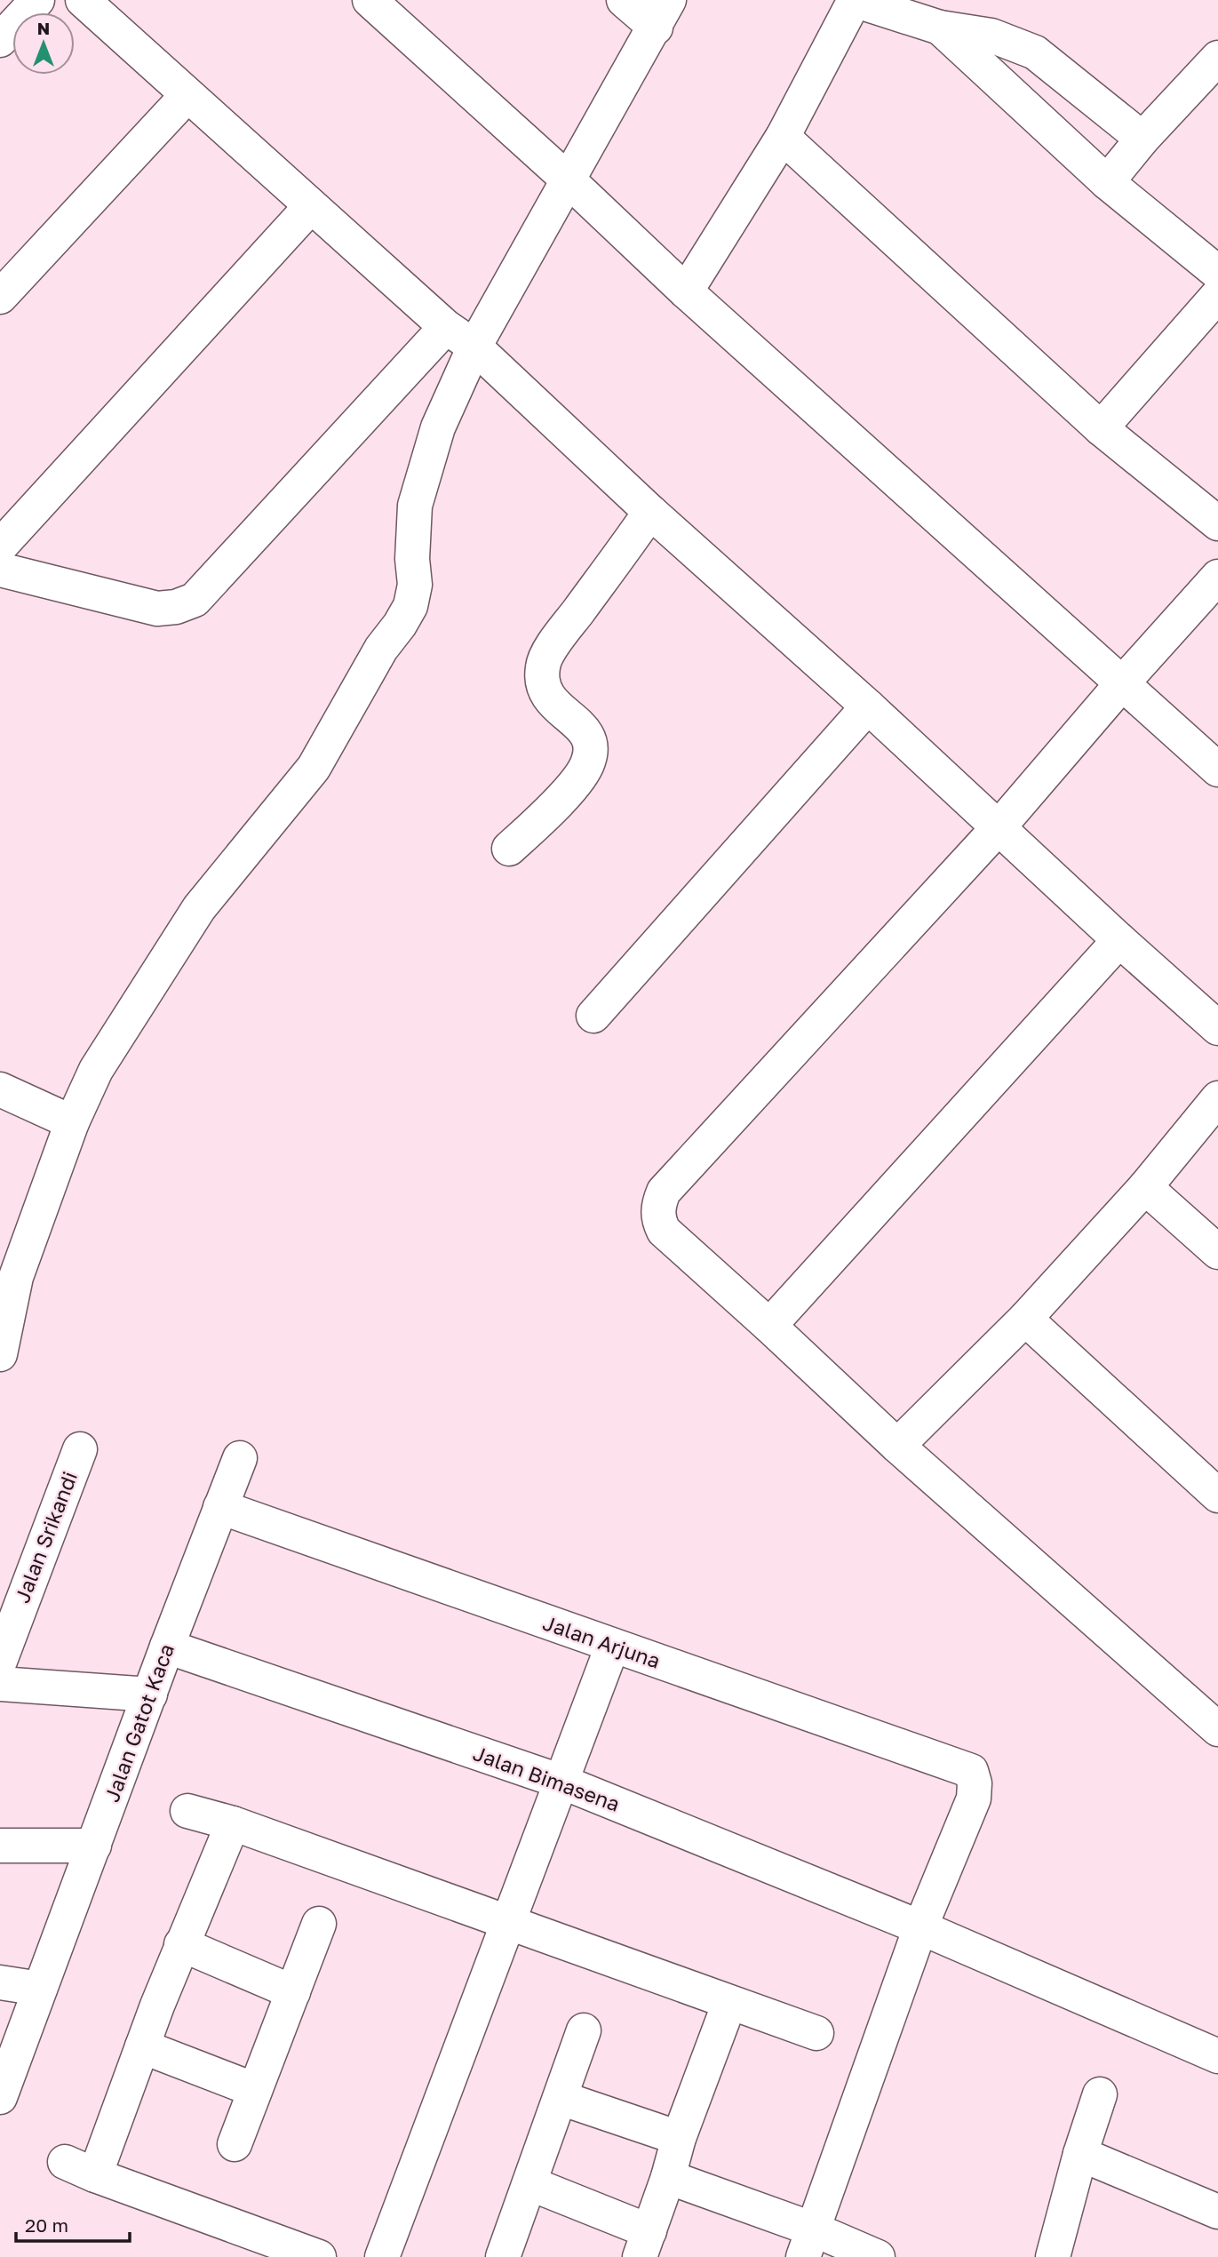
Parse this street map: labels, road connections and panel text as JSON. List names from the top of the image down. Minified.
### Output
{"streets":{"street":["Jalan Srikandi","Jalan Arjuna","Jalan Gatot Kaca","Jalan Bimasena"]},"crossings":[["Jalan Arjuna","Jalan Gatot Kaca"],["Jalan Arjuna","Jalan Bimasena"],["Jalan Gatot Kaca","Jalan Bimasena"]],"scale_bar":"20 m","north":"top"}
